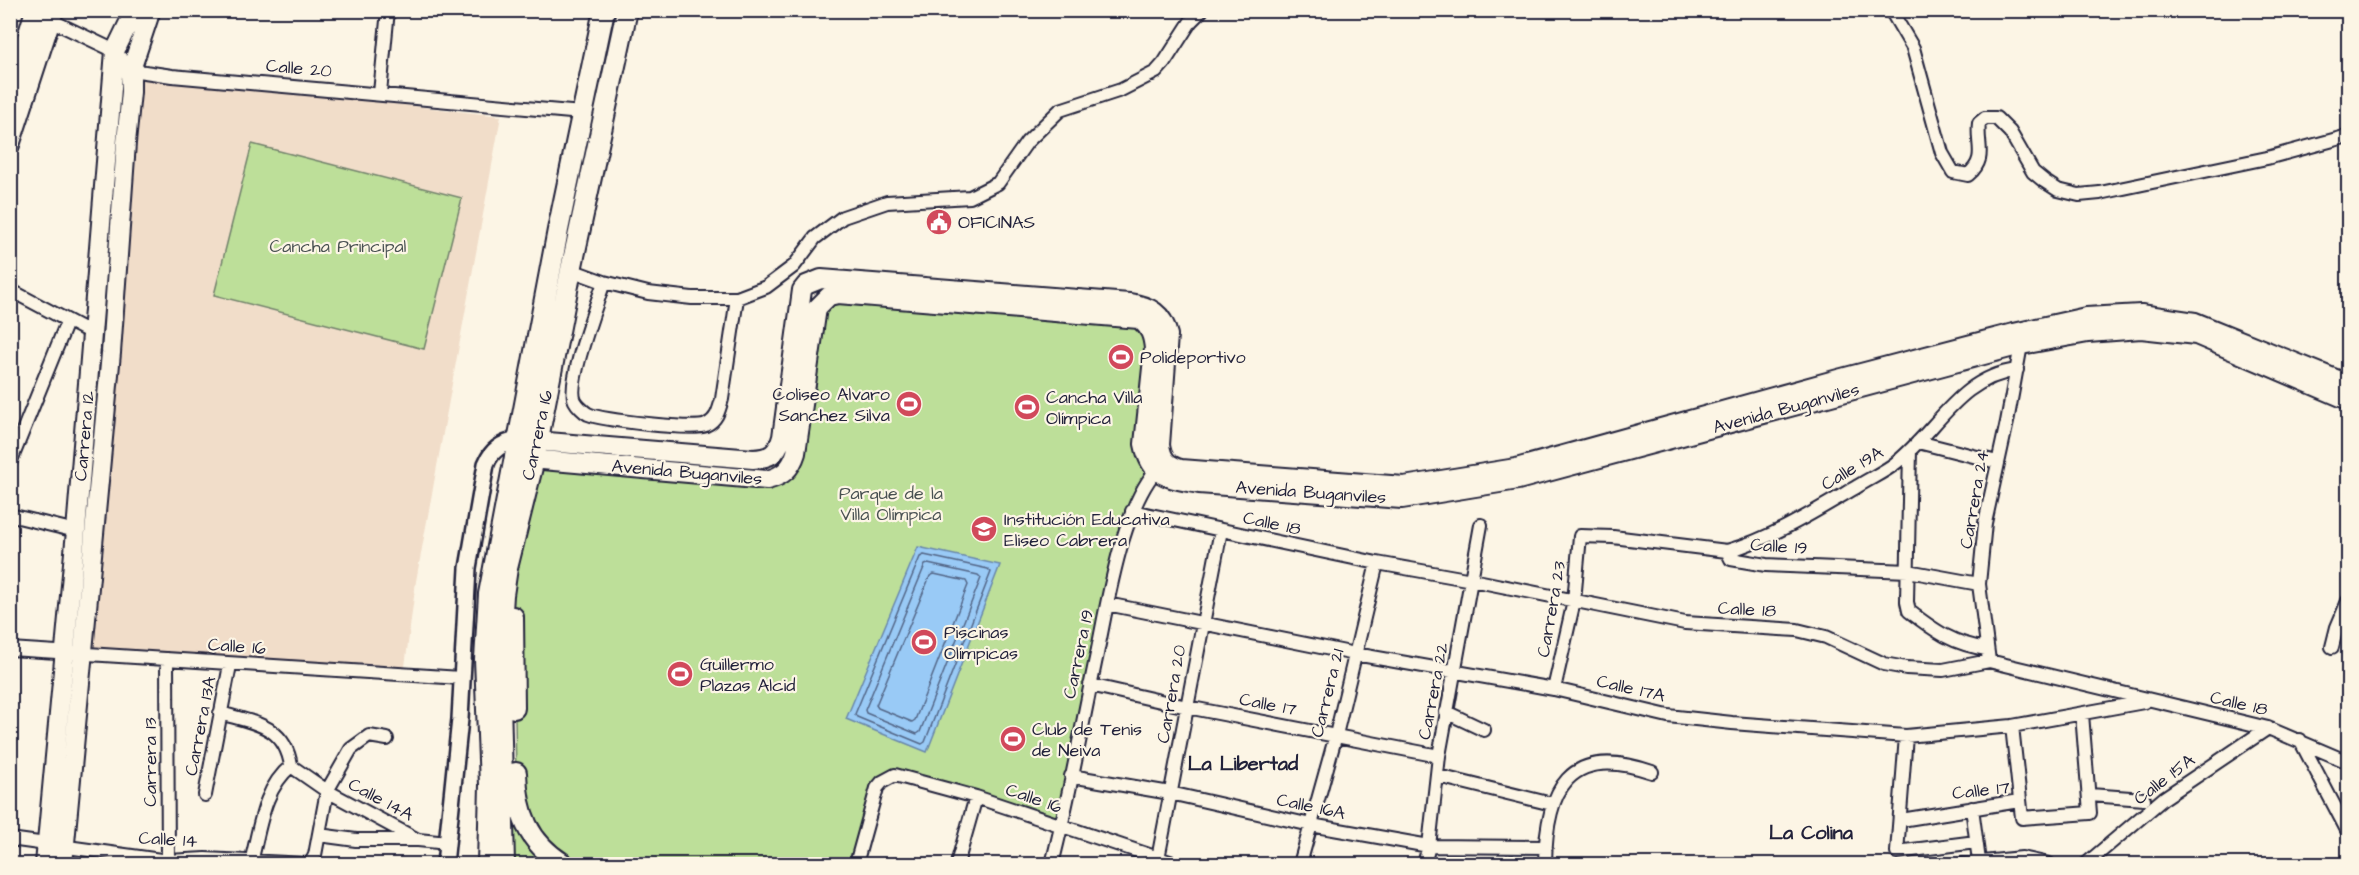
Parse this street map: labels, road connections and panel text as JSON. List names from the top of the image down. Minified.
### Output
{"streets":{"main road":["Avenida Buganviles","Carrera 16","Carrera 12"],"street":["Calle 20","Calle 19A","Carrera 24","Calle 18","Calle 19","Carrera 23","Calle 16","Carrera 19","Calle 17A","Carrera 22","Carrera 21","Carrera 20","Calle 17","Carrera 13A","Carrera 13","Calle 15A","Calle 14A","Calle 16A","Calle 14"]},"crossings":[["Calle 20","Carrera 16"],["Calle 20","Carrera 12"],["Avenida Buganviles","Carrera 16"],["Avenida Buganviles","Carrera 24"],["Avenida Buganviles","Carrera 19"],["Carrera 12","Calle 16"],["Carrera 12","Calle 14"],["Calle 19A","Carrera 24"],["Calle 19A","Calle 19"],["Carrera 24","Calle 18"],["Carrera 24","Calle 19"],["Calle 18","Carrera 23"],["Calle 18","Carrera 19"],["Calle 18","Calle 17A"],["Calle 18","Carrera 22"],["Calle 18","Carrera 21"],["Calle 18","Carrera 20"],["Calle 18","Calle 15A"],["Calle 19","Carrera 23"],["Carrera 23","Calle 17A"],["Calle 16","Carrera 19"],["Calle 16","Carrera 20"],["Calle 16","Carrera 13A"],["Calle 16","Carrera 13"],["Carrera 19","Calle 17A"],["Carrera 19","Calle 17"],["Carrera 19","Calle 16A"],["Calle 17A","Carrera 22"],["Calle 17A","Carrera 21"],["Calle 17A","Carrera 20"],["Carrera 22","Calle 17"],["Carrera 22","Calle 16A"],["Carrera 21","Calle 17"],["Carrera 21","Calle 16A"],["Carrera 20","Calle 17"],["Carrera 20","Calle 16A"],["Carrera 13","Calle 14"]],"districts":["La Libertad","La Colina"],"parks":["Cancha Principal","Parque de la Villa Olímpica"],"places":{"public building":["OFICINAS"],"sports":["Polideportivo","Coliseo Alvaro Sanchez Silva","Cancha Villa Olímpica","Piscinas Olímpicas","Guillermo Plazas Alcid","Club de Tenis de Neiva"],"school or university":["Institución Educativa Eliseo Cabrera"]}}
